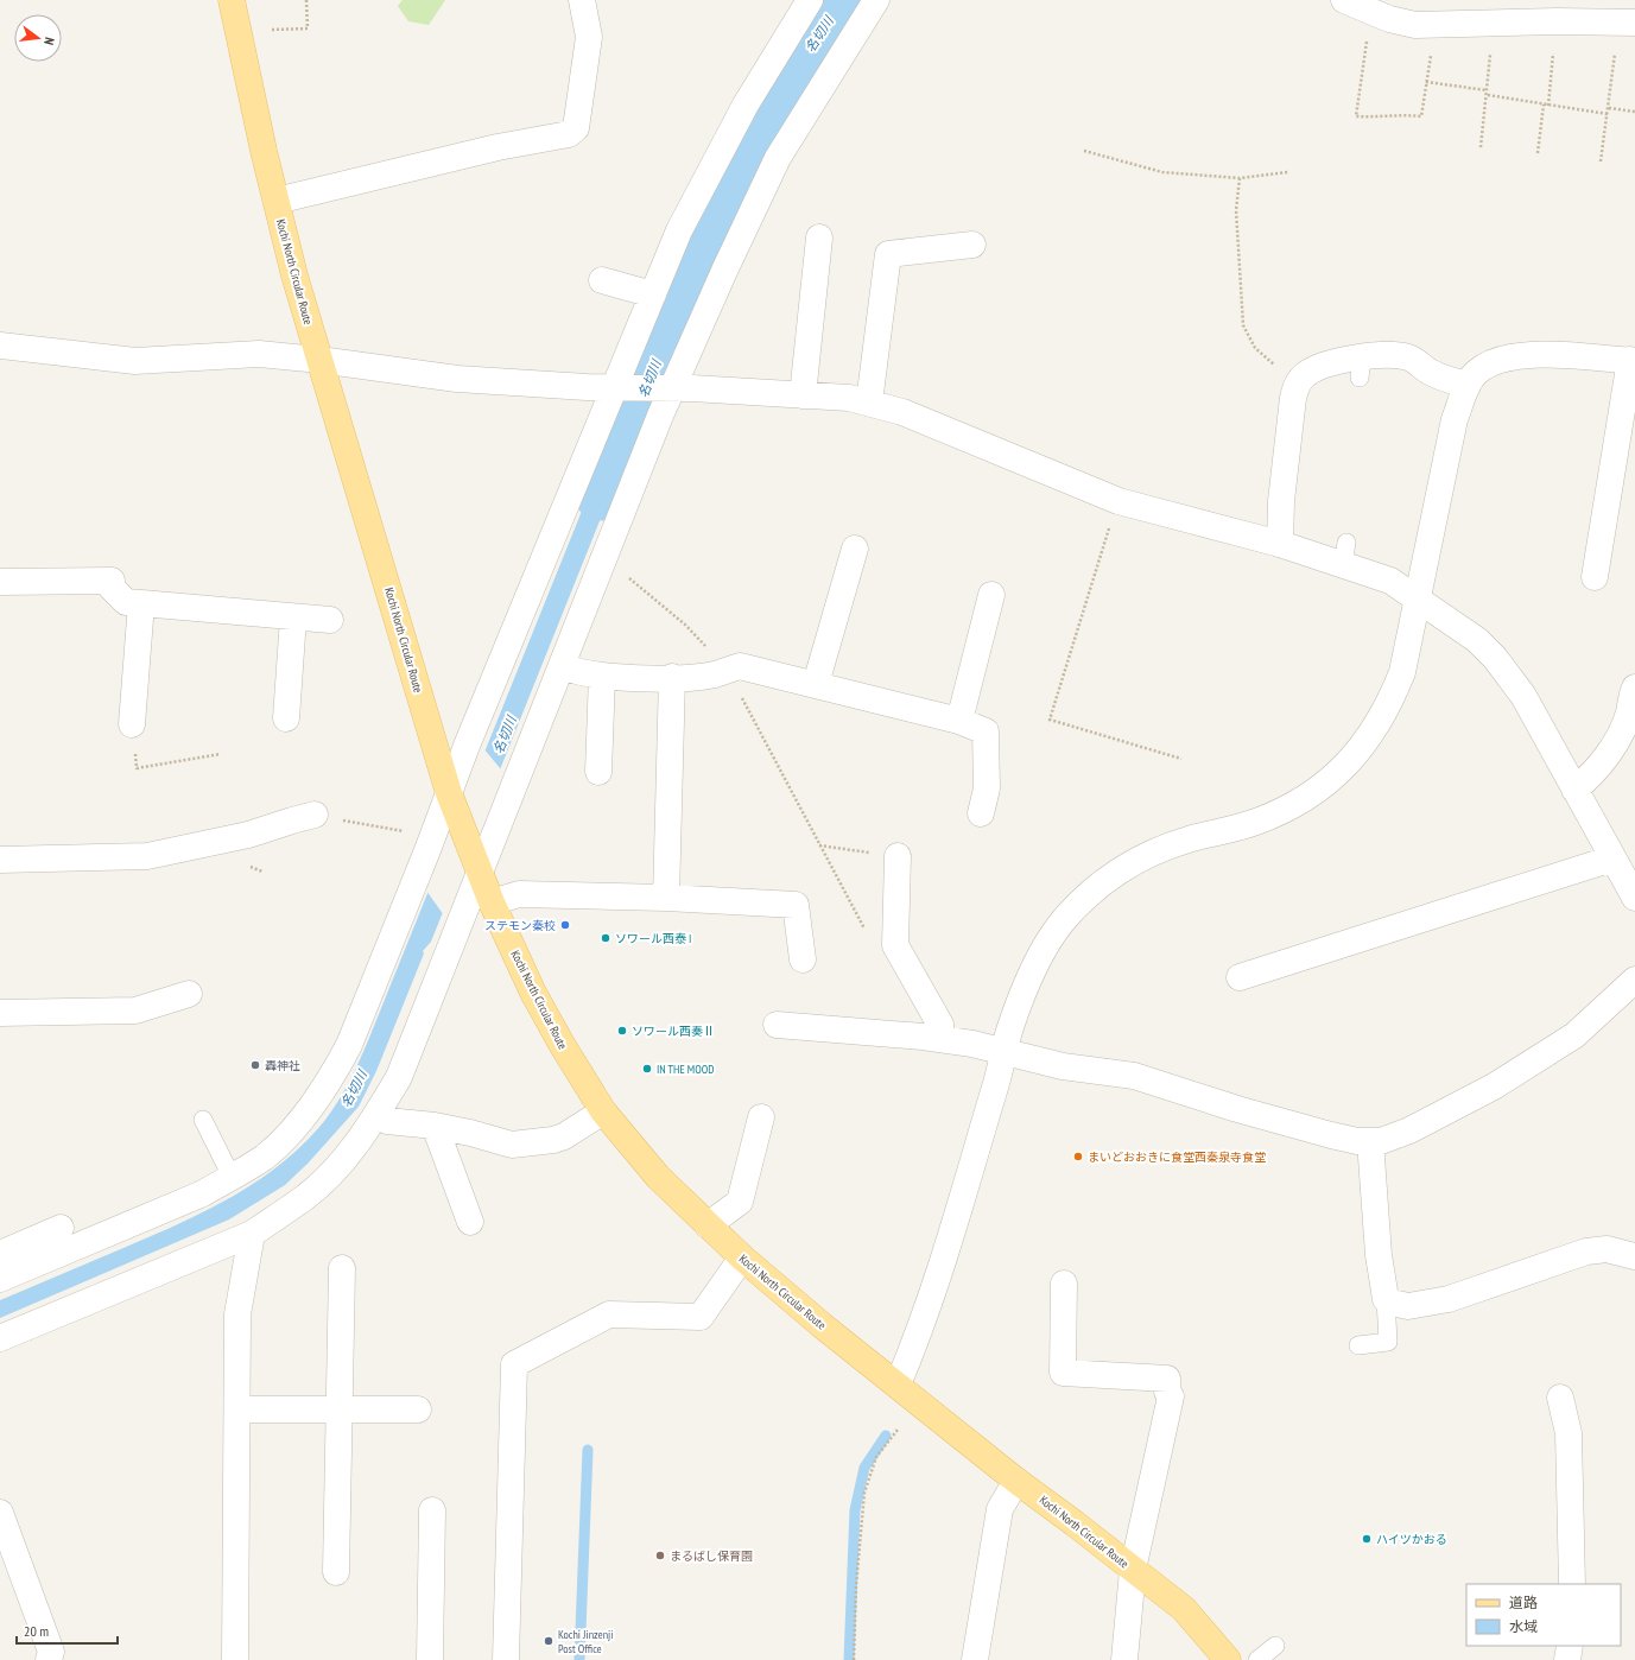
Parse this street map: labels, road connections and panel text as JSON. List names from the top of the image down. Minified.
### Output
{"streets":{"main road":["Kochi North Circular Route"]},"water":["名切川"],"places":["ステモン秦校","ソワール西泰 I","ソワール西奏Ⅱ","轟神社","IN THE MOOD","まいどおおきに食堂西秦泉寺食堂","ハイツかおる","まるばし保育園","Kochi Jinzenji Post Office"],"legend":["道路","水域"],"scale_bar":"20 m","north":"right"}
